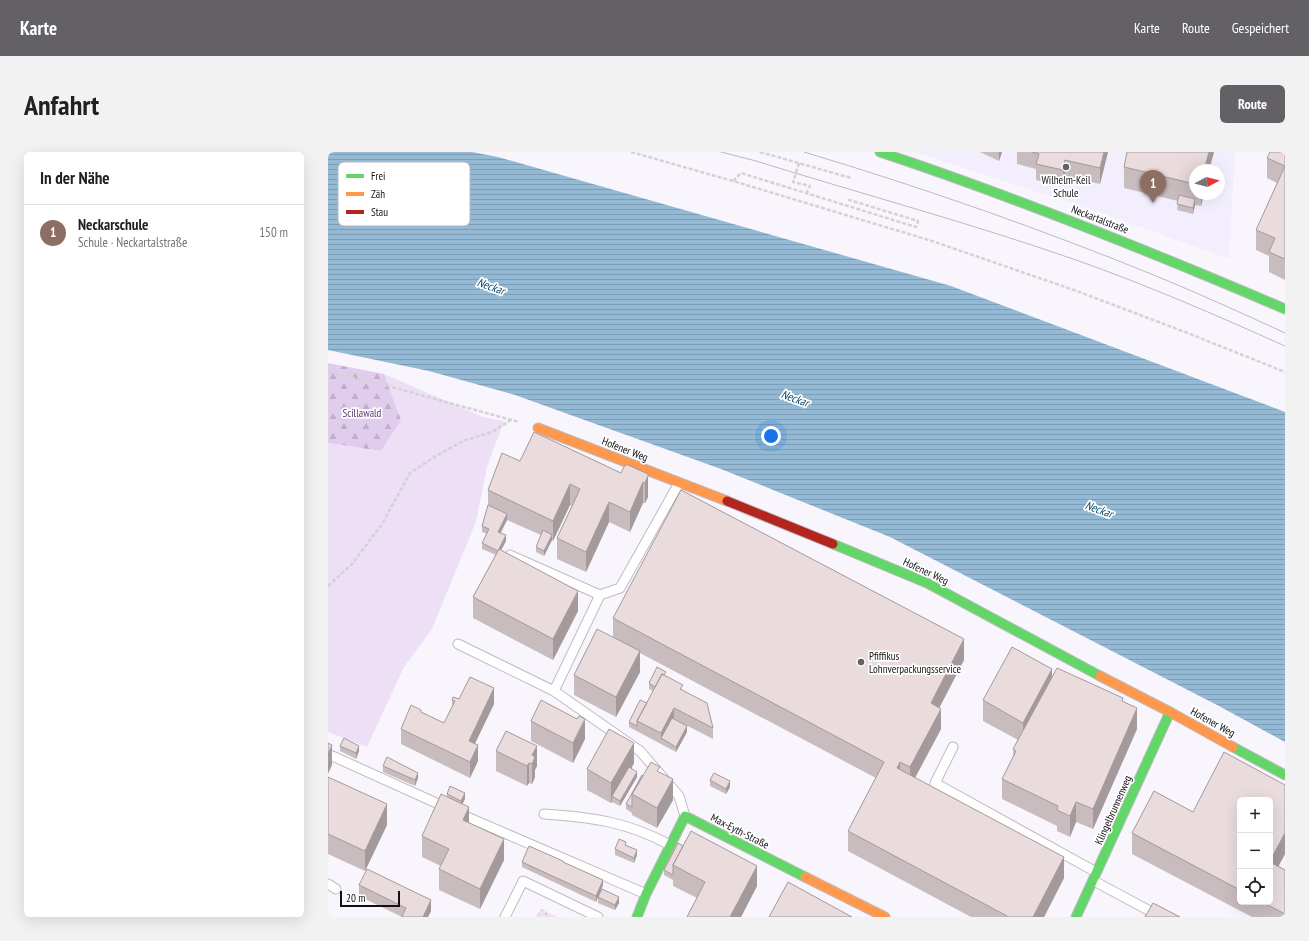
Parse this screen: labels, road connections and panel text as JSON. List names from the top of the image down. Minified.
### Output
{"streets":{"street":["Neckartalstraße","Hofener Weg","Klingelbrunnenweg","Max-Eyth-Straße"]},"crossings":[["Hofener Weg","Klingelbrunnenweg"]],"water":["Neckar"],"parks":["Scillawald"],"places":["Wilhelm-Keil Schule","Pfiffikus Lohnverpackungsservice"],"legend":["Frei","Zäh","Stau"],"scale_bar":"20 m","north":"right","page":{"header":"Karte","nav":["Karte","Route","Gespeichert"],"buttons":"Route","title":"Anfahrt","heading":"In der Nähe","pins":"1","list":[{"mark":"1","name":"Neckarschule","note":"Schule · Neckartalstraße","value":"150 m"}],"map_buttons":["+","−"],"scale":"20 m"}}
